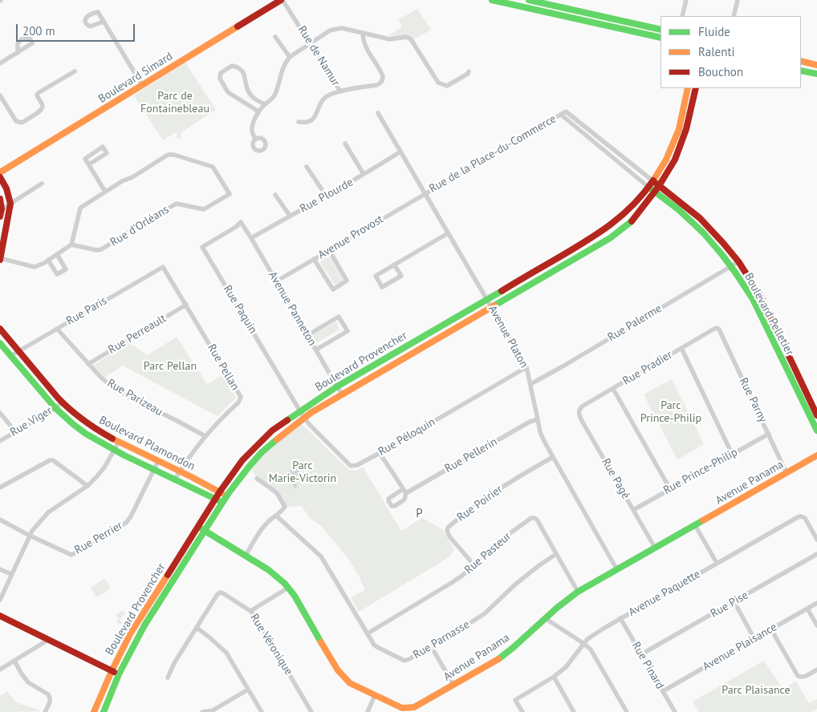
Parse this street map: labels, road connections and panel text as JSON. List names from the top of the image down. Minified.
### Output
{"streets":{"street":["Rue de Namur","Boulevard Simard","Rue de la Place-du-Commerce","Rue Plourde","Rue d'Orléans","Avenue Provost","Avenue Panneton","Rue Paquin","Rue Paris","Boulevard Pelletier","Rue Palerme","Rue Perreault","Avenue Platon","Boulevard Provencher","Rue Pellan","Rue Pradier","Rue Parizeau","Rue Parny","Rue Viger","Rue Péloquin","Boulevard Plamondon","Rue Pellerin","Rue Prince-Philip","Rue Pagé","Avenue Panama","Rue Poirier","Rue Perrier","Rue Pasteur","Avenue Paquette","Rue Pise","Rue Parnasse","Rue Véronique","Avenue Plaisance","Rue Pinard"]},"crossings":[["Rue de Namur","Boulevard Simard"],["Rue de la Place-du-Commerce","Avenue Provost"],["Rue de la Place-du-Commerce","Boulevard Pelletier"],["Rue de la Place-du-Commerce","Avenue Platon"],["Rue de la Place-du-Commerce","Boulevard Provencher"],["Rue Plourde","Avenue Panneton"],["Rue Plourde","Avenue Platon"],["Avenue Provost","Avenue Panneton"],["Avenue Provost","Avenue Platon"],["Avenue Panneton","Rue Paquin"],["Avenue Panneton","Boulevard Provencher"],["Rue Paquin","Boulevard Provencher"],["Rue Paquin","Rue Péloquin"],["Rue Paris","Rue Pellan"],["Rue Paris","Rue Parizeau"],["Rue Paris","Boulevard Plamondon"],["Boulevard Pelletier","Rue Palerme"],["Boulevard Pelletier","Boulevard Provencher"],["Rue Palerme","Avenue Platon"],["Rue Perreault","Rue Pellan"],["Rue Perreault","Rue Parizeau"],["Avenue Platon","Boulevard Provencher"],["Avenue Platon","Rue Péloquin"],["Avenue Platon","Rue Pellerin"],["Avenue Platon","Avenue Panama"],["Avenue Platon","Rue Poirier"],["Boulevard Provencher","Rue Péloquin"],["Boulevard Provencher","Boulevard Plamondon"],["Boulevard Provencher","Avenue Panama"],["Rue Pellan","Rue Parizeau"],["Rue Pellan","Boulevard Plamondon"],["Rue Pradier","Rue Parny"],["Rue Pradier","Rue Pagé"],["Rue Parny","Rue Prince-Philip"],["Rue Parny","Avenue Panama"],["Rue Viger","Boulevard Plamondon"],["Boulevard Plamondon","Rue Perrier"],["Rue Prince-Philip","Rue Pagé"],["Rue Pagé","Avenue Panama"],["Avenue Panama","Rue Pasteur"],["Rue Poirier","Rue Pasteur"],["Rue Pasteur","Rue Parnasse"],["Avenue Paquette","Rue Pinard"],["Rue Pise","Rue Pinard"],["Avenue Plaisance","Rue Pinard"]],"districts":["P"],"parks":["Parc de Fontainebleau","Parc Pellan","Parc Prince-Philip","Parc Marie-Victorin","Parc Plaisance"],"legend":["Fluide","Ralenti","Bouchon"],"scale_bar":"200 m"}
